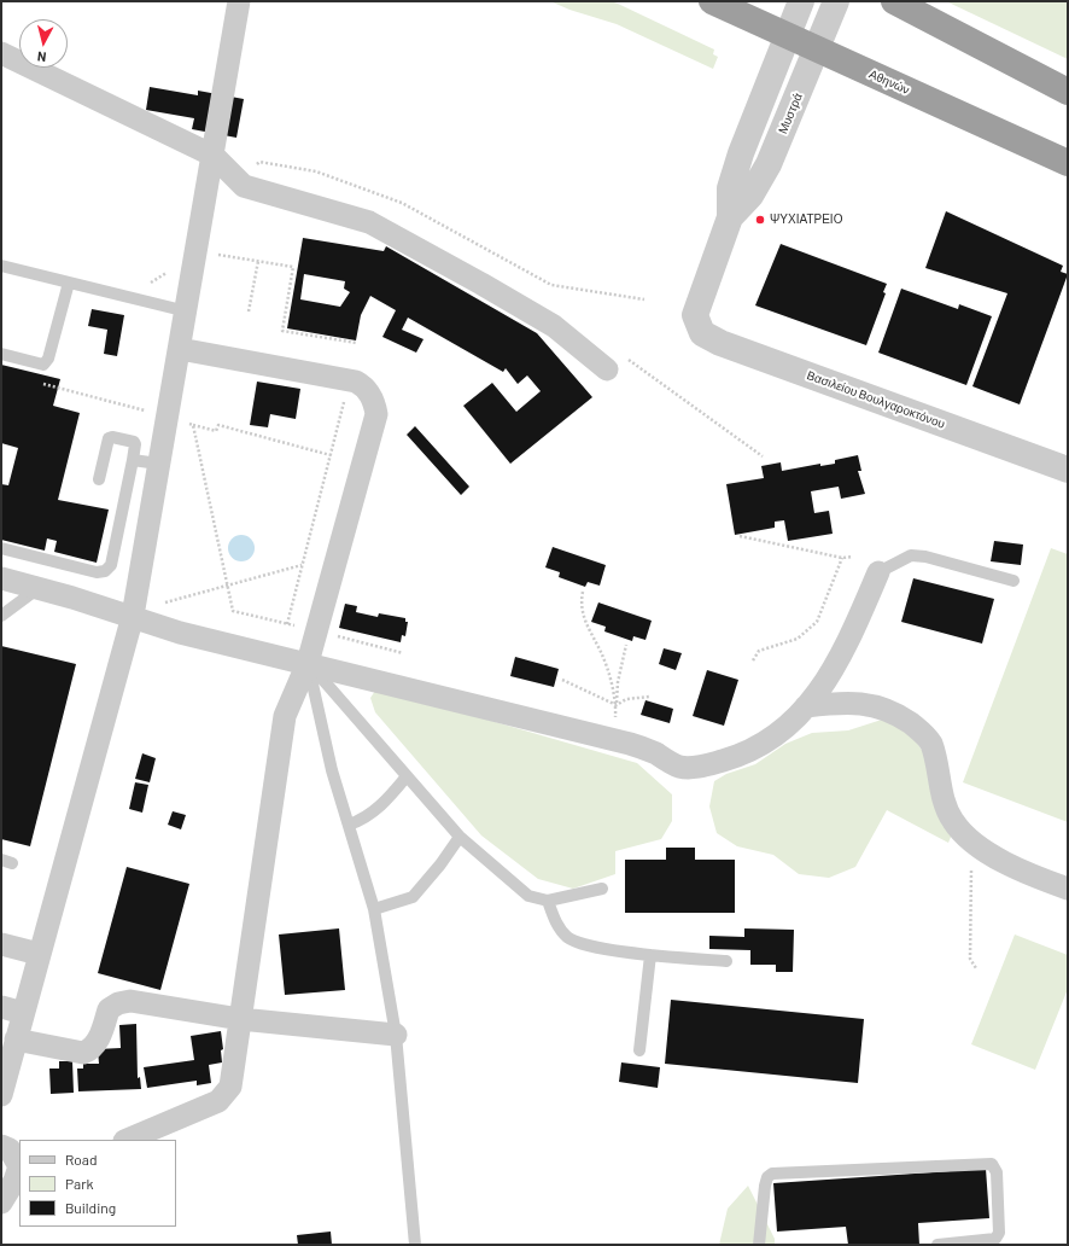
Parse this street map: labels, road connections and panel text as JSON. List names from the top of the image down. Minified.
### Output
{"streets":{"highway":["Αθηνών"],"street":["Μυστρά","Βασιλείου Βουλγαροκτόνου"]},"crossings":[["Αθηνών","Μυστρά"],["Μυστρά","Βασιλείου Βουλγαροκτόνου"]],"places":["ΨΥΧΙΑΤΡΕΙΟ"],"legend":["Road","Park","Building"],"north":"bottom"}
